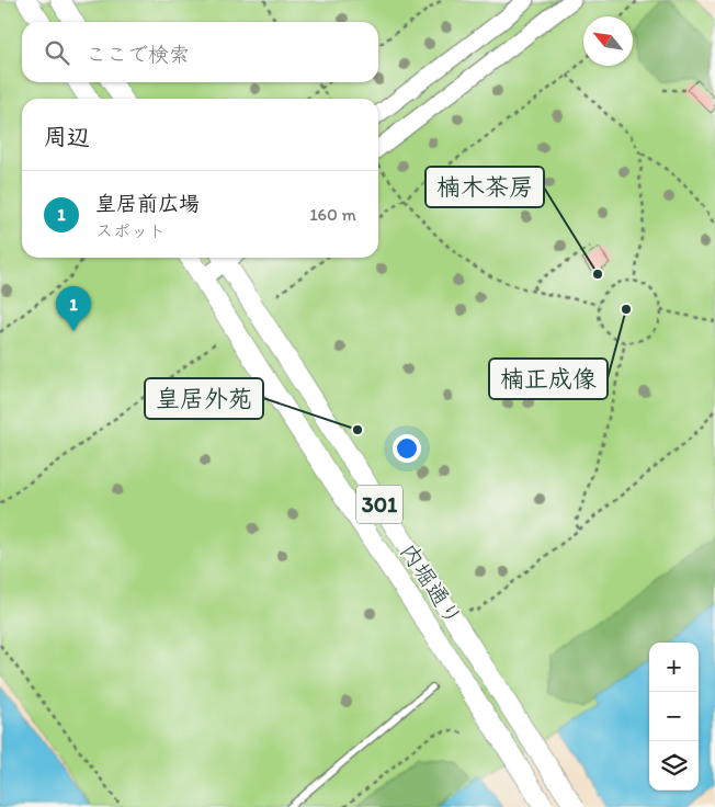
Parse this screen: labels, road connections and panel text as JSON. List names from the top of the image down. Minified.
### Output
{"streets":{"main road":["301","内堀通り"]},"places":["楠木茶房","楠正成像","皇居外苑"],"north":"top left","page":{"search":"ここで検索","heading":"周辺","list":[{"mark":"1","name":"皇居前広場","note":"スポット","value":"160 m"}],"pins":"1","map_buttons":["+","−"]}}
